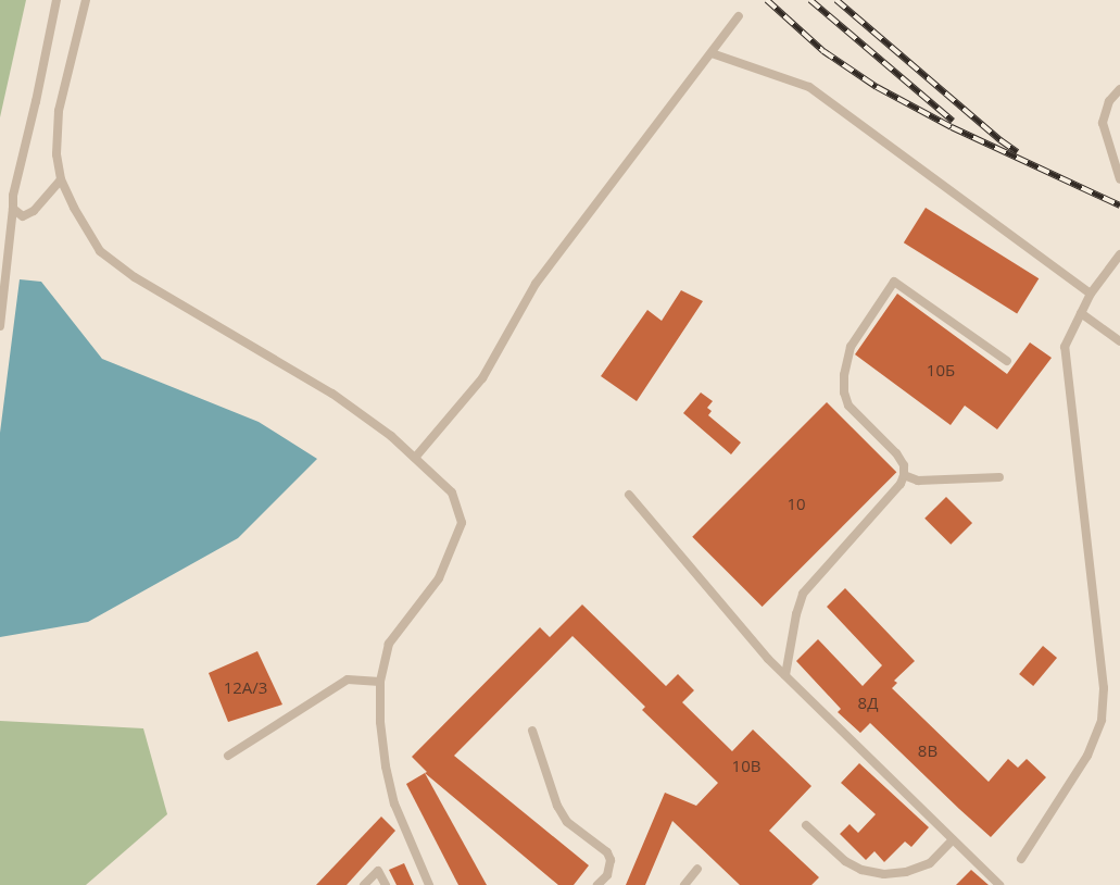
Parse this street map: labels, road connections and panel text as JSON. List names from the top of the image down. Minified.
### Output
{"house_numbers":["10Б","10","12А/3","8Д","8В","10В"]}
